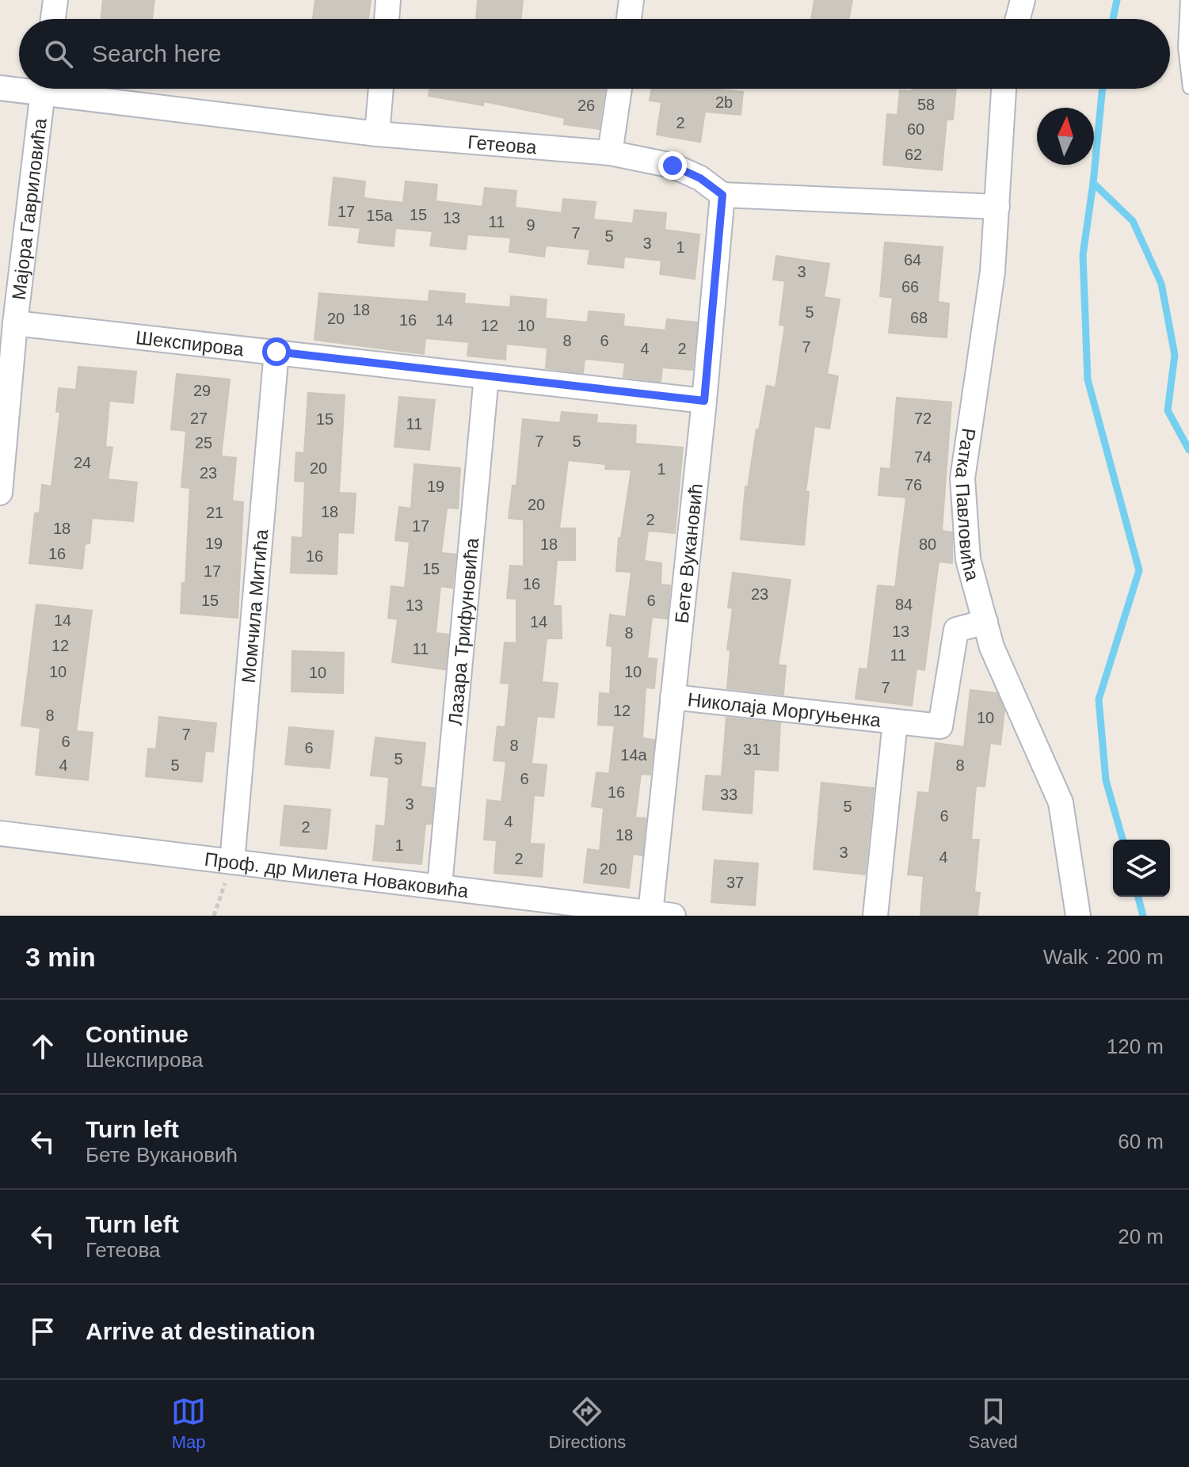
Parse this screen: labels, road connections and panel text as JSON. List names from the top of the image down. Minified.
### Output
{"streets":{"street":["Гетеова","Мајора Гавриловића","Шекспирова","Ратка Павловића","Бете Вукановић","Момчила Митића","Лазара Трифуновића","Николаја Моргуњенка","Проф. др Милета Новаковића"]},"crossings":[["Гетеова","Бете Вукановић"],["Мајора Гавриловића","Шекспирова"],["Шекспирова","Бете Вукановић"],["Шекспирова","Момчила Митића"],["Шекспирова","Лазара Трифуновића"],["Ратка Павловића","Николаја Моргуњенка"],["Бете Вукановић","Николаја Моргуњенка"],["Бете Вукановић","Проф. др Милета Новаковића"],["Момчила Митића","Проф. др Милета Новаковића"],["Лазара Трифуновића","Проф. др Милета Новаковића"]],"house_numbers":["2b","58","26","2","60","62","17","15","15a","13","11","9","7","5","3","1","64","3","66","18","5","68","20","16","14","12","10","8","6","7","4","2","29","27","72","15","11","7","5","25","74","24","20","1","23","76","19","20","18","21","2","17","18","19","18","80","16","16","15","17","16","23","15","6","84","13","14","14","13","8","12","11","11","10","10","10","7","12","8","10","7","6","8","6","31","14a","5","4","5","8","6","16","33","3","5","6","4","2","18","1","3","4","2","20","37"],"north":"top","page":{"search":"Search here","heading":["3 min","Walk · 200 m"],"list":[["Continue","Шекспирова","120 m"],["Turn left","Бете Вукановић","60 m"],["Turn left","Гетеова","20 m"],"Arrive at destination"],"nav":["Map","Directions","Saved"]}}
